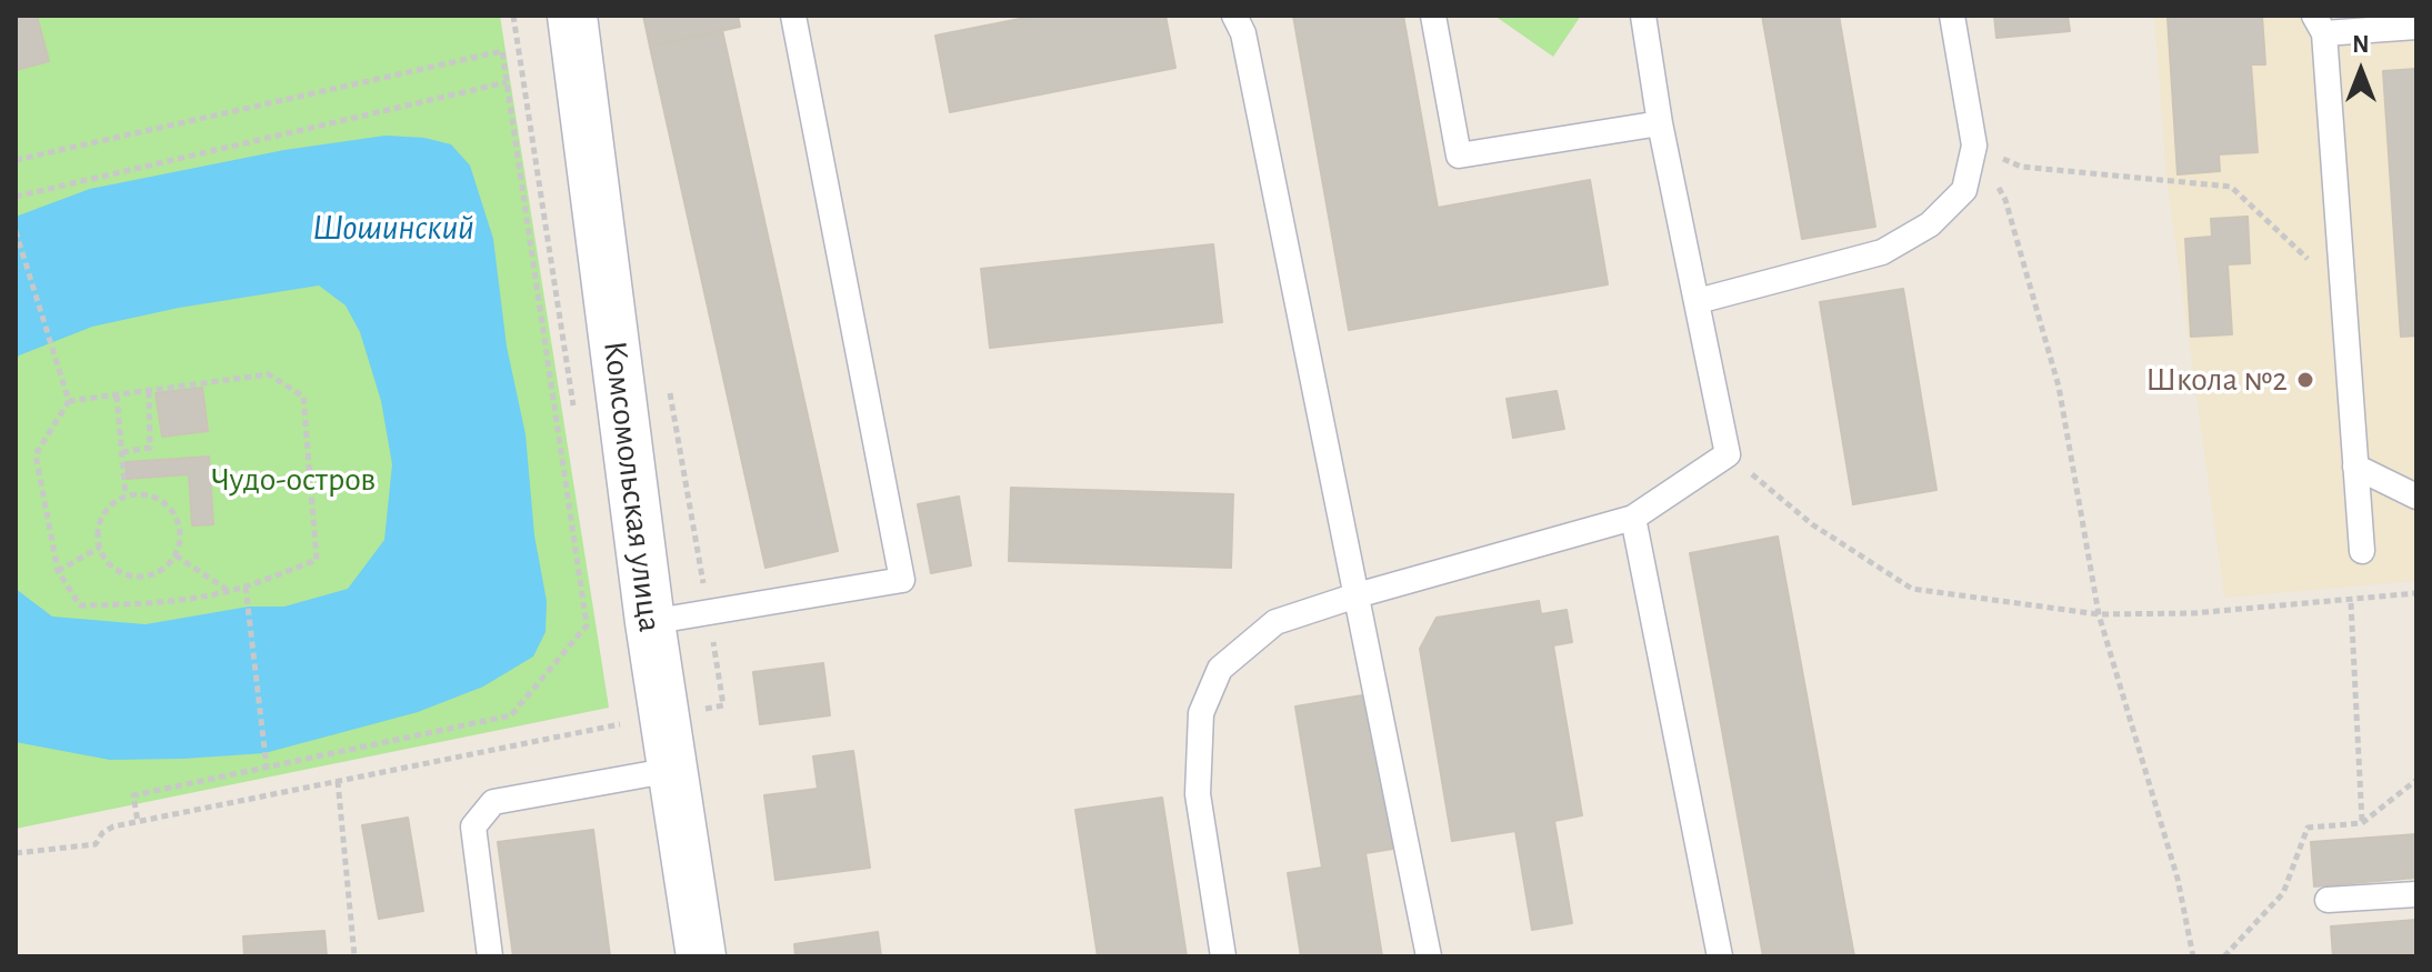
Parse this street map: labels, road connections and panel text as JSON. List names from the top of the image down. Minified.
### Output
{"streets":{"street":["Комсомольская улица"]},"water":["Шошинский"],"parks":["Чудо-остров"],"places":["Школа №2"],"north":"top"}
